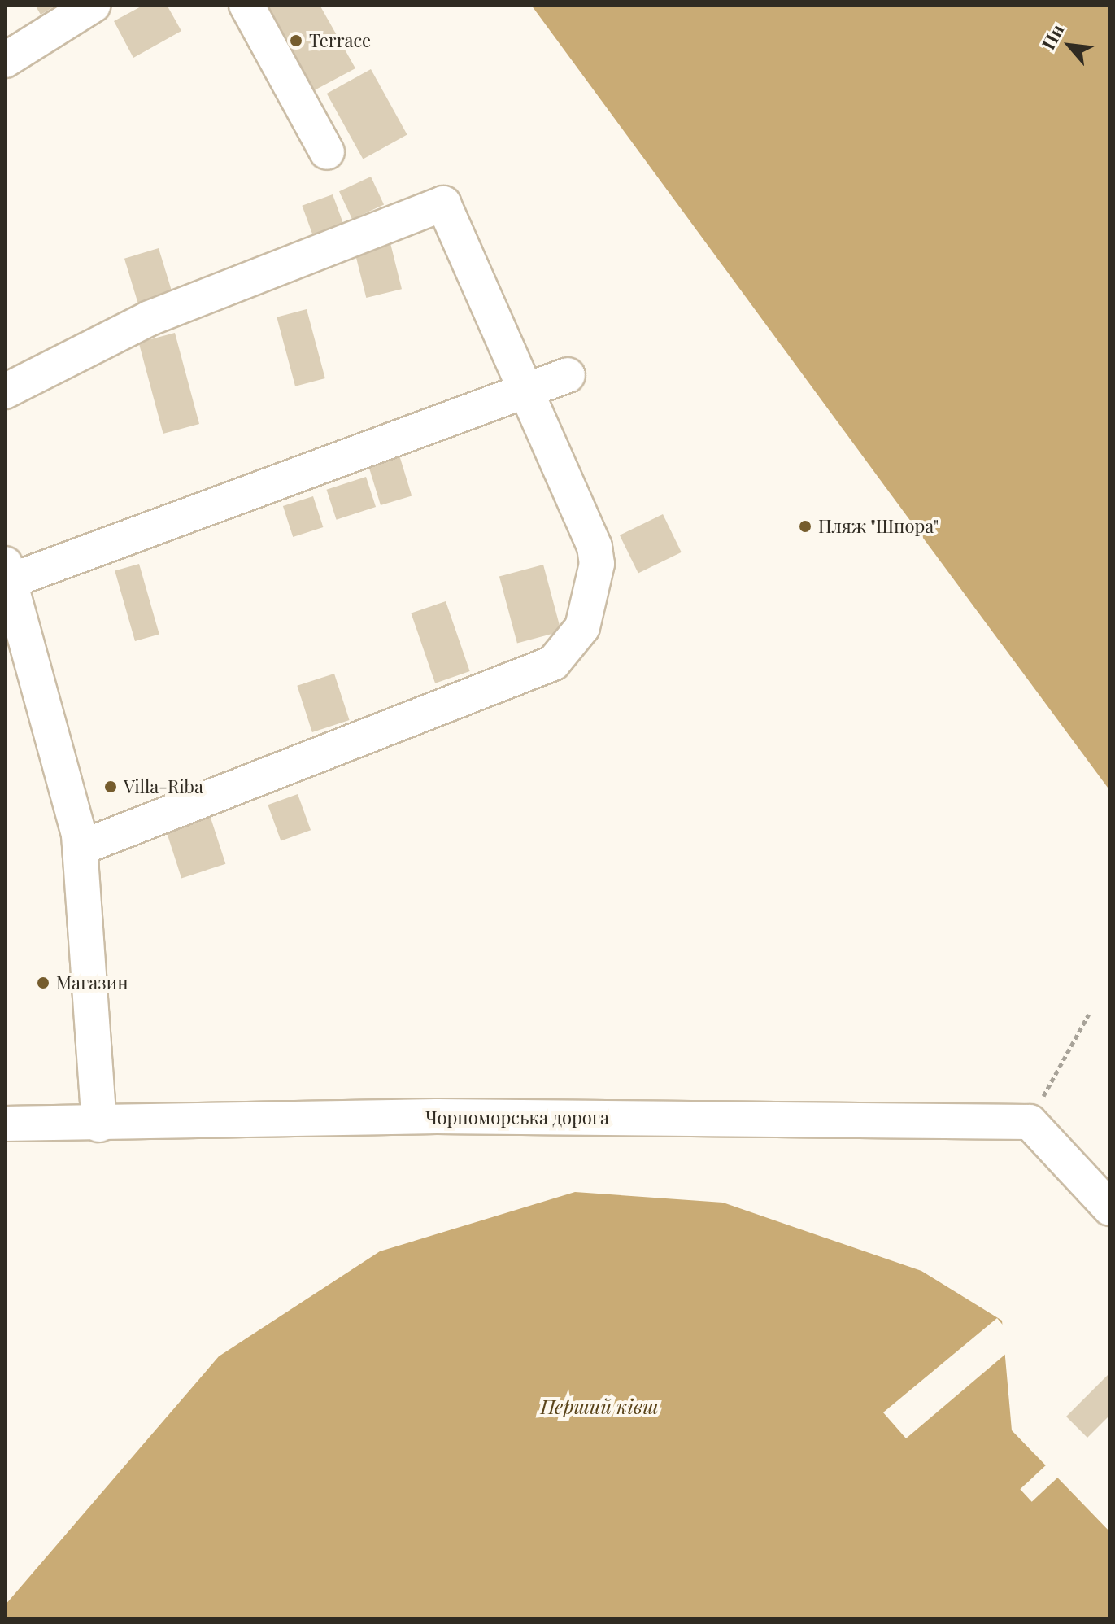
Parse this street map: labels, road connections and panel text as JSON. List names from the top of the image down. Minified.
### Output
{"streets":{"street":["Чорноморська дорога"]},"water":["Перший ківш"],"places":["Terrace","Пляж \"Шпора\"","Villa-Riba","Магазин"],"north":"top left"}
